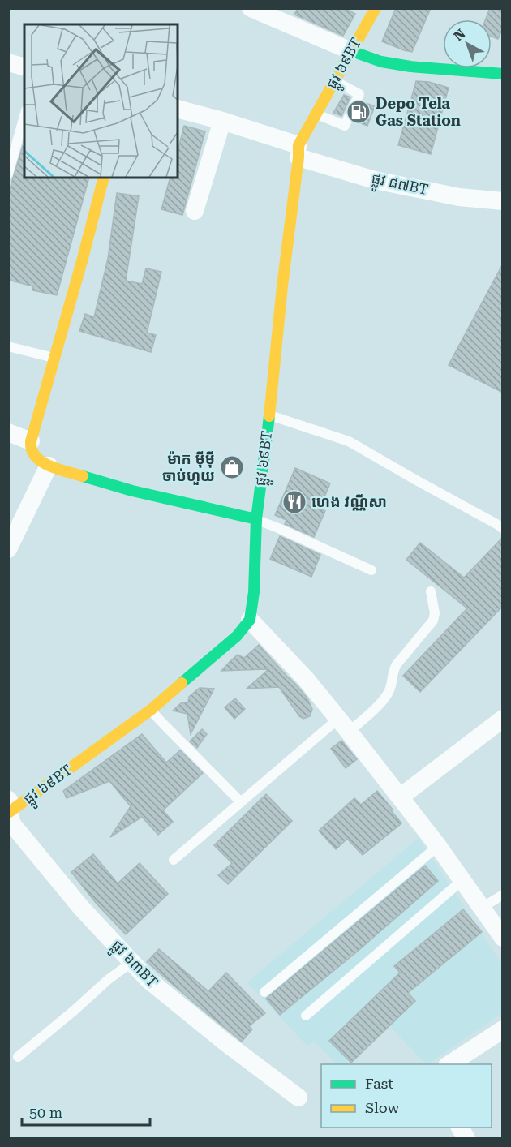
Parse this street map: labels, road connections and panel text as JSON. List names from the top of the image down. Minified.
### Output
{"streets":{"street":["ផ្លូវ ៦៩BT","ផ្លូវ ៨៧BT","ផ្លូវ ៦៣BT"]},"crossings":[["ផ្លូវ ៦៩BT","ផ្លូវ ៨៧BT"],["ផ្លូវ ៦៩BT","ផ្លូវ ៦៣BT"]],"places":{"fuel station":["Depo Tela Gas Station"],"shop":["ម៉ាក ម៉ីម៉ី ចាប់ហួយ"],"restaurant":["ហេង វណ្ណីសា"]},"legend":["Fast","Slow"],"scale_bar":"50 m","north":"top left"}
